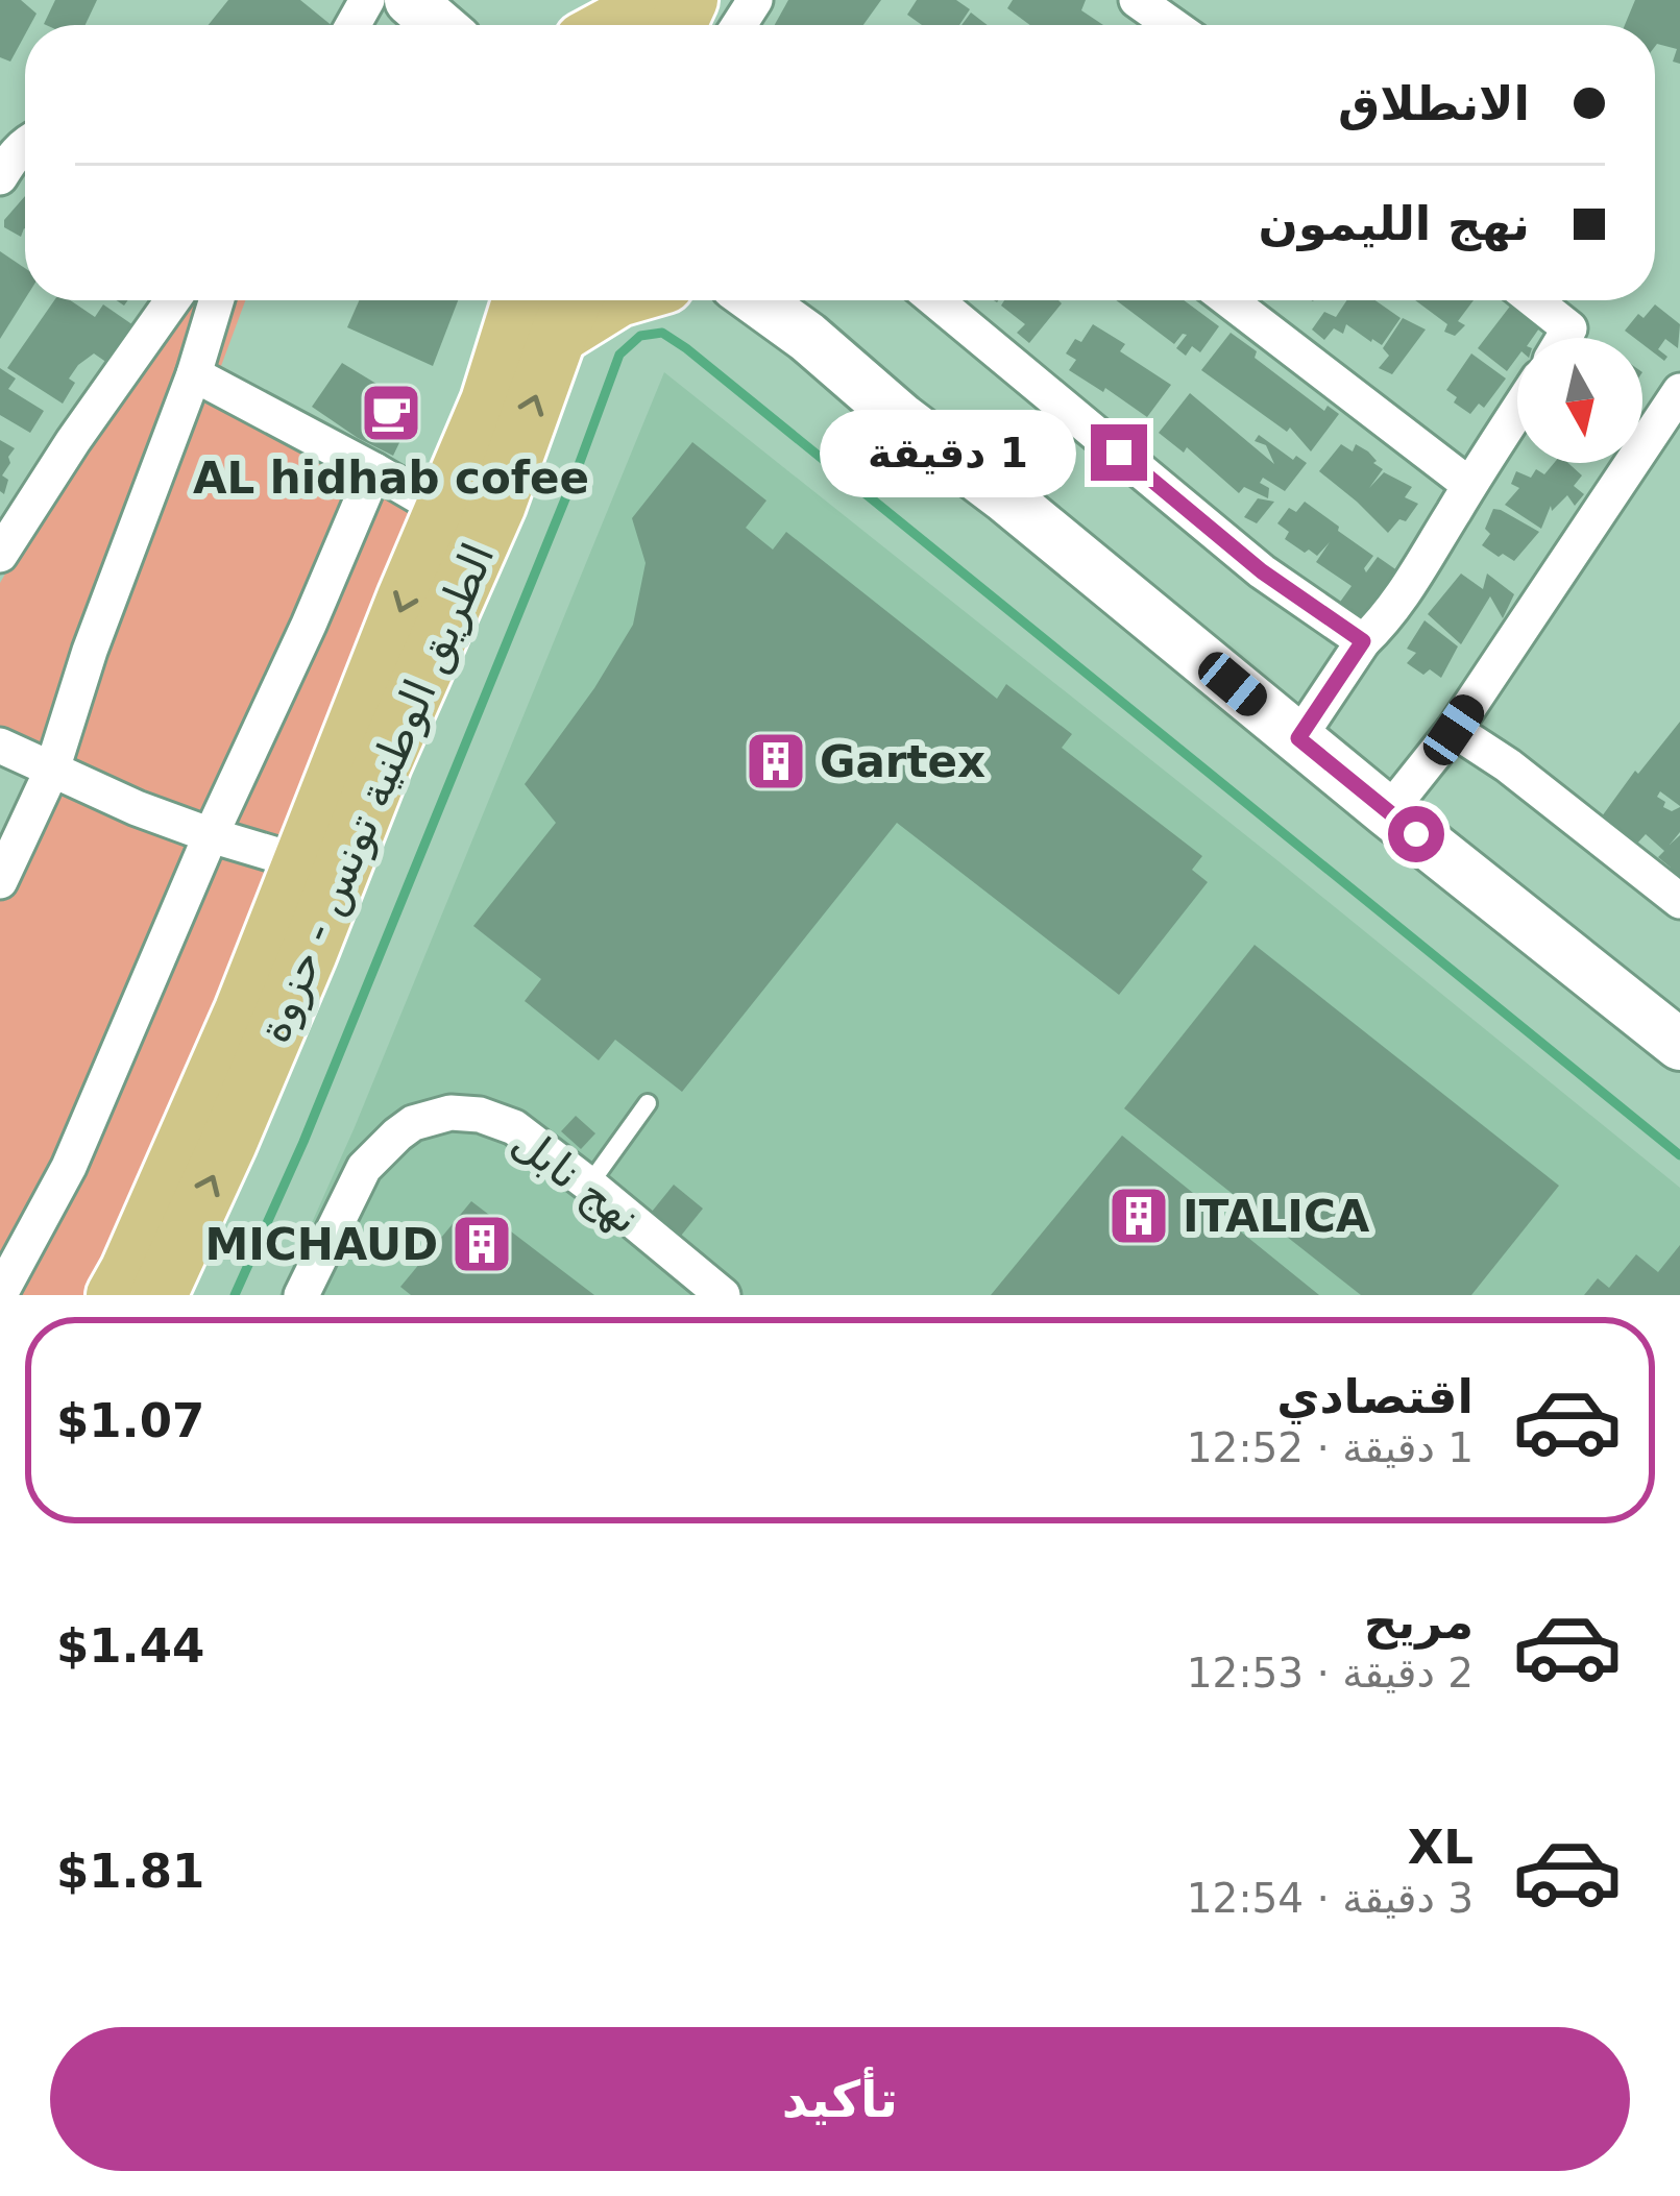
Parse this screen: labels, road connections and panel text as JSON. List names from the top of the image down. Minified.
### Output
{"streets":{"main road":["الطريق الوطنية تونس - حزوة"],"street":["نهج نابل"]},"places":{"cafe":["AL hidhab cofee"],"building":["Gartex","ITALICA","MICHAUD"]},"north":"bottom","page":{"banner":["الانطلاق","نهج الليمون"],"bubble":"1 دقيقة","list":[{"name":"اقتصادي","note":"1 دقيقة · 12:52","value":"$1.07"},{"name":"مريح","note":"2 دقيقة · 12:53","value":"$1.44"},{"name":"XL","note":"3 دقيقة · 12:54","value":"$1.81"}],"buttons":"تأكيد"}}
